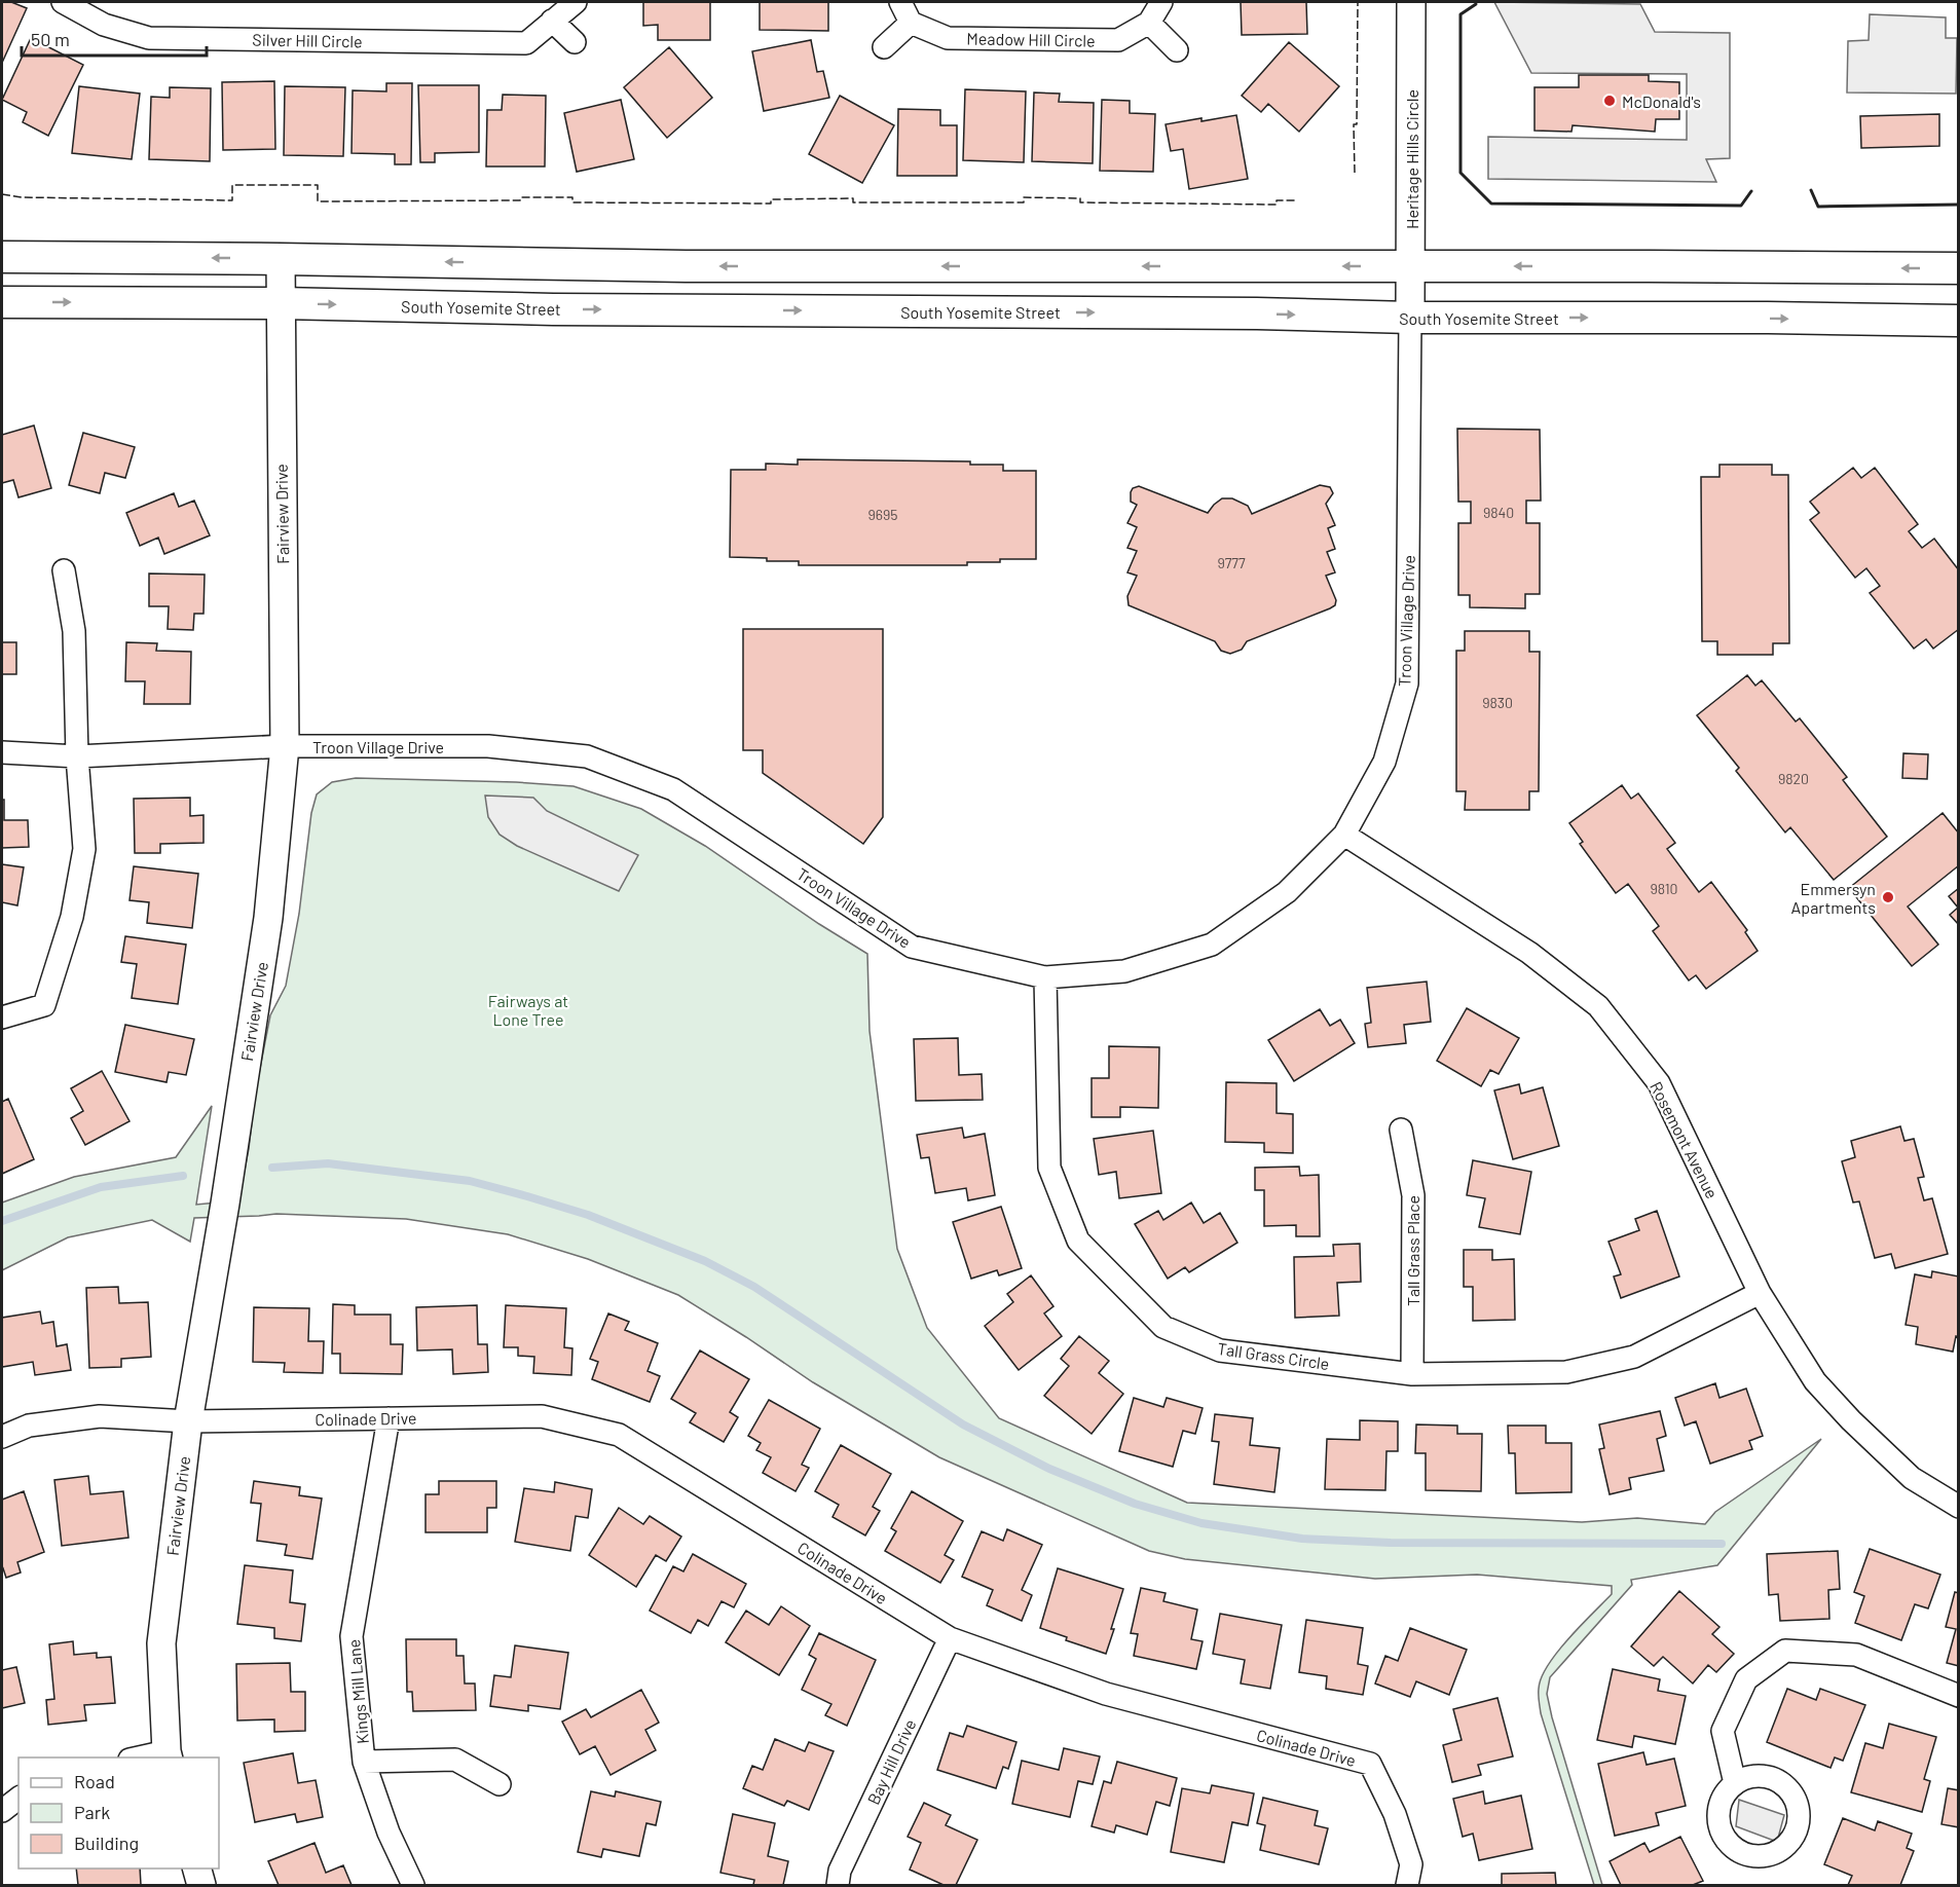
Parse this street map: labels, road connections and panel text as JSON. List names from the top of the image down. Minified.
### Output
{"streets":{"main road":["South Yosemite Street"],"street":["Meadow Hill Circle","Silver Hill Circle","Heritage Hills Circle","Fairview Drive","Troon Village Drive","Rosemont Avenue","Tall Grass Place","Tall Grass Circle","Colinade Drive","Kings Mill Lane","Bay Hill Drive"]},"crossings":[["Heritage Hills Circle","South Yosemite Street"],["Heritage Hills Circle","Troon Village Drive"],["South Yosemite Street","Fairview Drive"],["South Yosemite Street","Troon Village Drive"],["Fairview Drive","Troon Village Drive"],["Fairview Drive","Colinade Drive"],["Troon Village Drive","Rosemont Avenue"],["Troon Village Drive","Tall Grass Circle"],["Rosemont Avenue","Tall Grass Circle"],["Tall Grass Place","Tall Grass Circle"],["Colinade Drive","Kings Mill Lane"],["Colinade Drive","Bay Hill Drive"]],"parks":["Fairways at Lone Tree"],"places":["McDonald's","Emmersyn Apartments"],"house_numbers":["9840","9695","9777","9830","9820","9810"],"legend":["Road","Park","Building"],"scale_bar":"50 m"}
